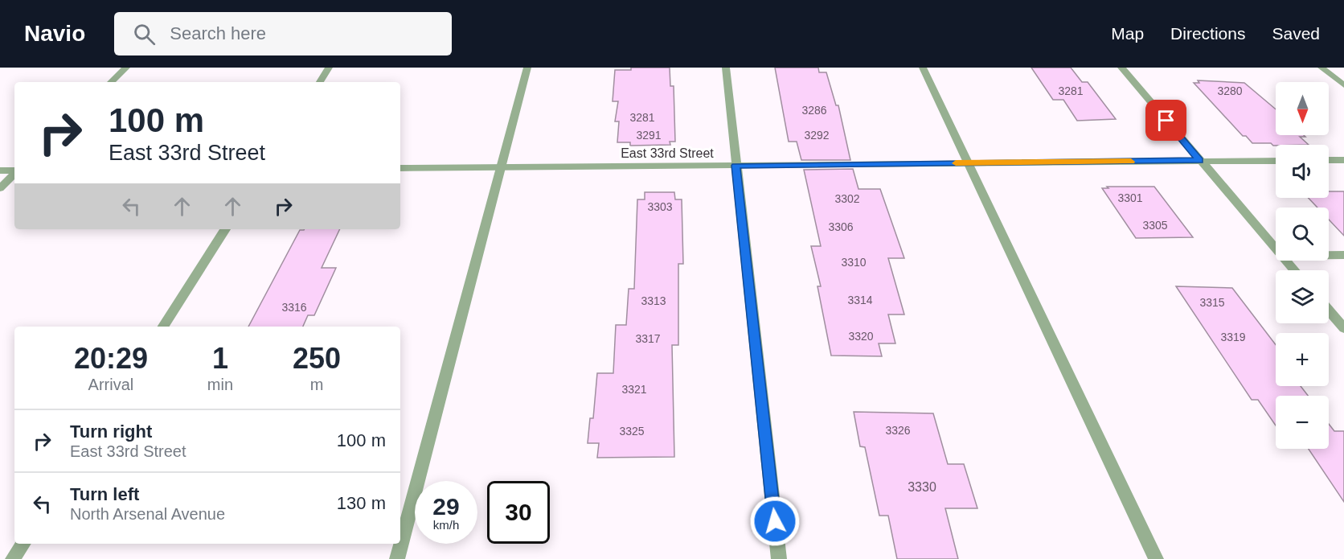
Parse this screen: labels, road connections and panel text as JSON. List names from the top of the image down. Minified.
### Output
{"streets":{"street":["East 33rd Street"]},"house_numbers":["3281","3280","3286","3281","3291","3292","3301","3302","3303","3305","3306","3310","3314","3313","3315","3316","3320","3319","3317","3321","3326","3325","3330"],"north":"bottom","page":{"header":"Navio","search":"Search here","nav":["Map","Directions","Saved"],"map_buttons":["+","−"],"turn":["100 m","East 33rd Street"],"eta":["20:29","Arrival","1","min","250","m"],"list":[{"name":"Turn right","note":"East 33rd Street","value":"100 m"},{"name":"Turn left","note":"North Arsenal Avenue","value":"130 m"}],"speed":"29 km/h","limit":"30"}}
